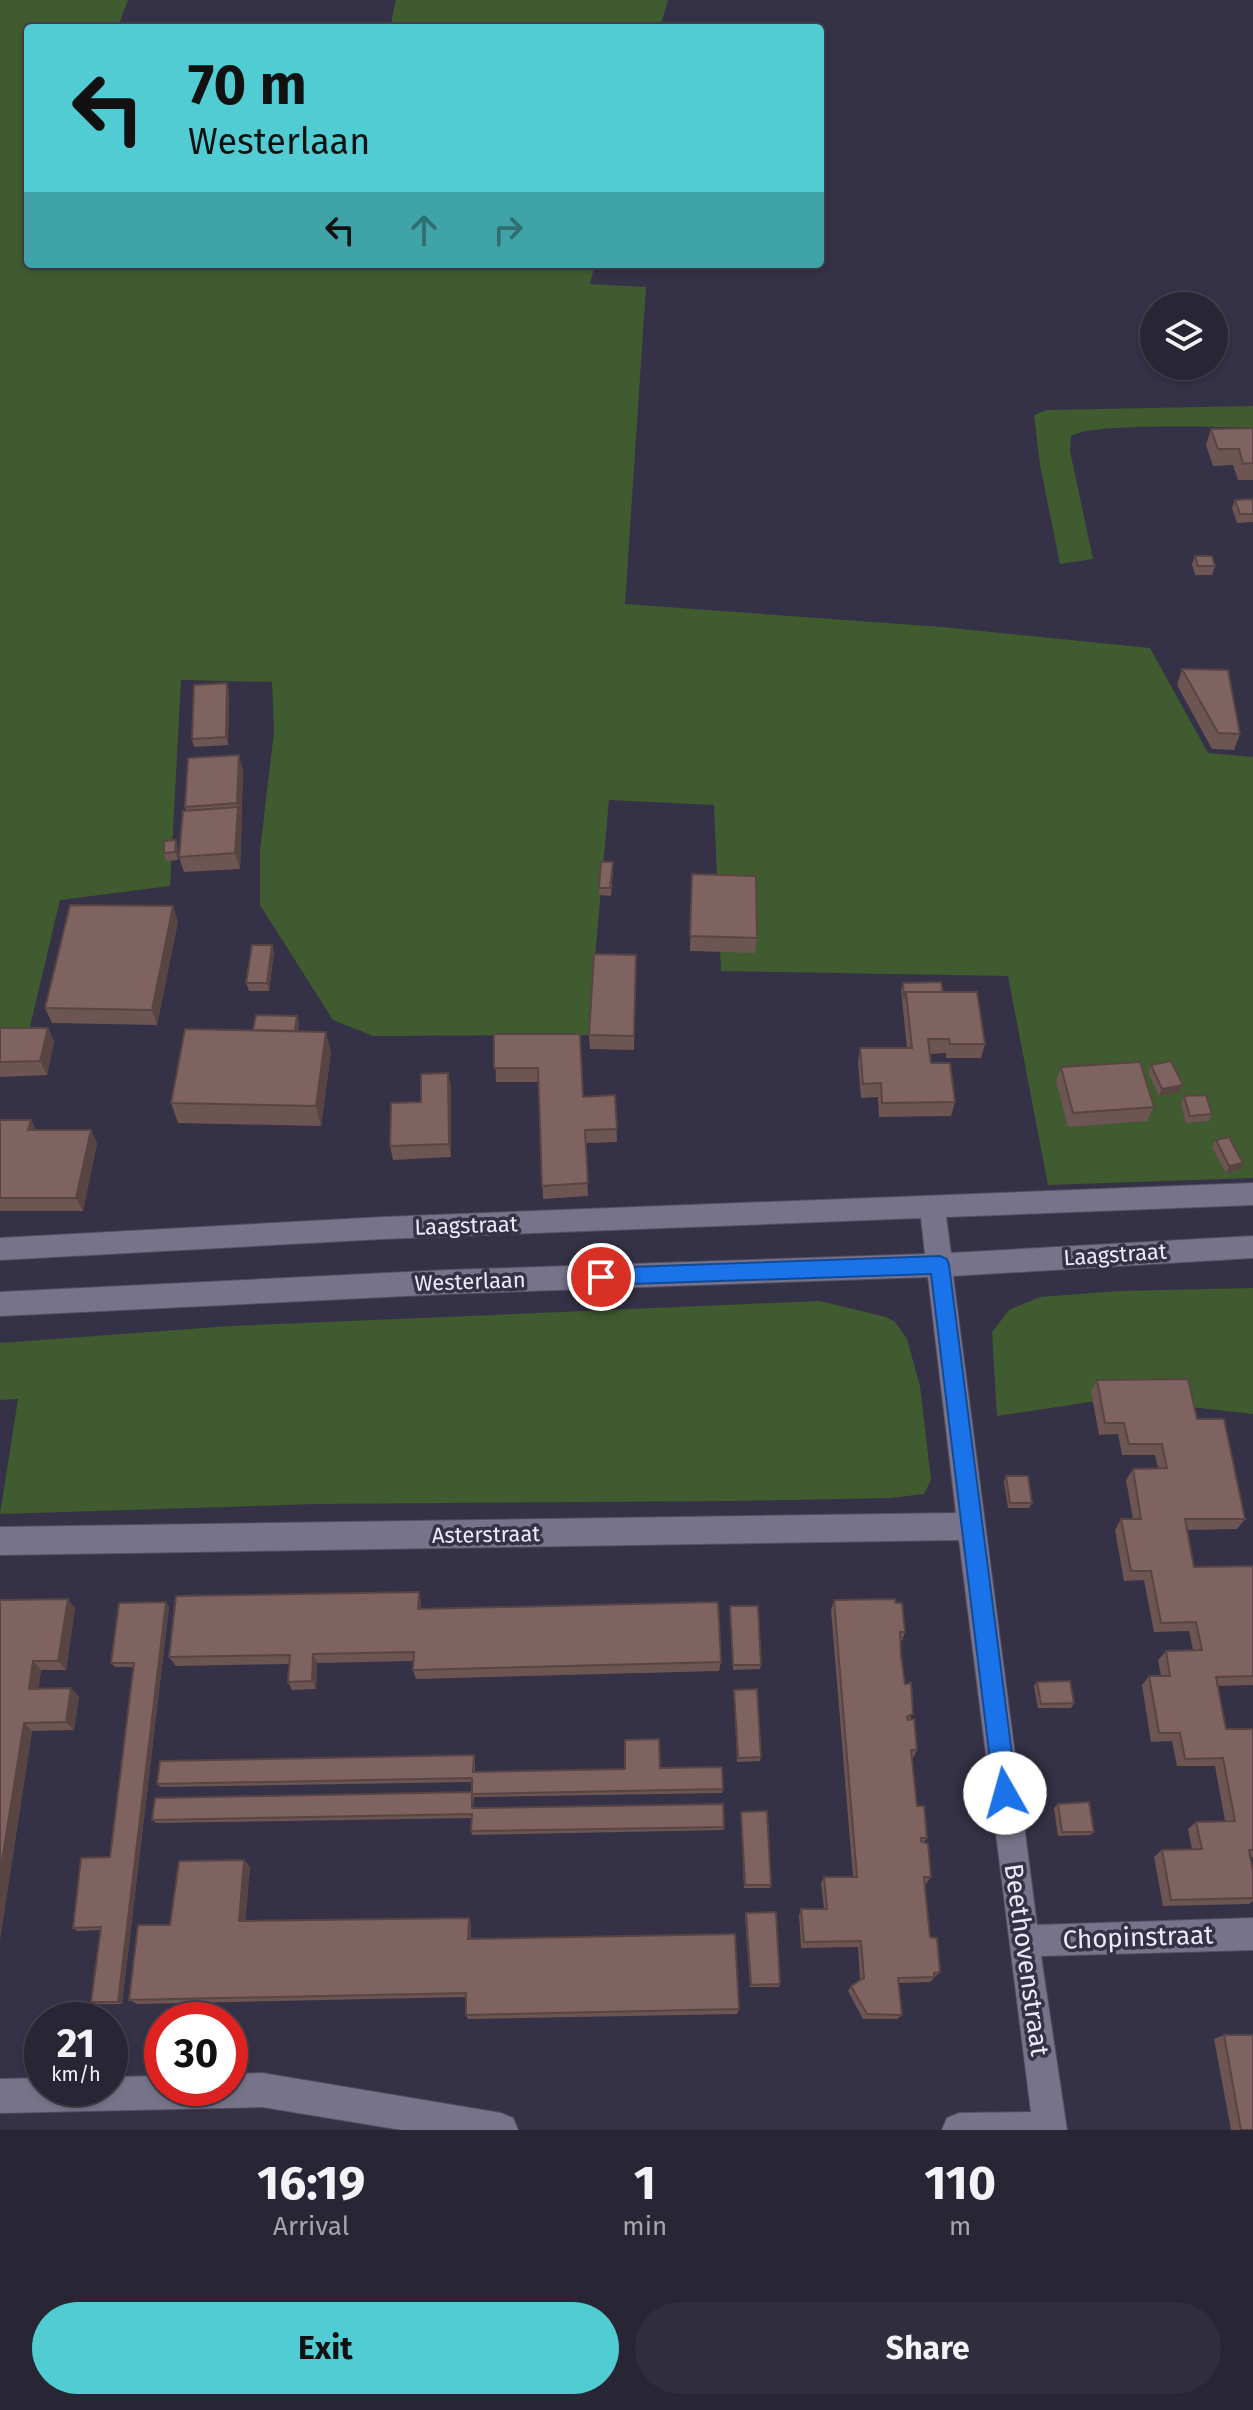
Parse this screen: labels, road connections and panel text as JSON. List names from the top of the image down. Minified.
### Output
{"streets":{"street":["Laagstraat","Westerlaan","Asterstraat","Chopinstraat","Beethovenstraat"]},"crossings":[["Laagstraat","Westerlaan"],["Laagstraat","Beethovenstraat"],["Westerlaan","Beethovenstraat"],["Asterstraat","Beethovenstraat"],["Chopinstraat","Beethovenstraat"]],"page":{"turn":["70 m","Westerlaan"],"speed":"21 km/h","limit":"30","eta":["16:19","Arrival","1","min","110","m"],"buttons":["Exit","Share"]}}
